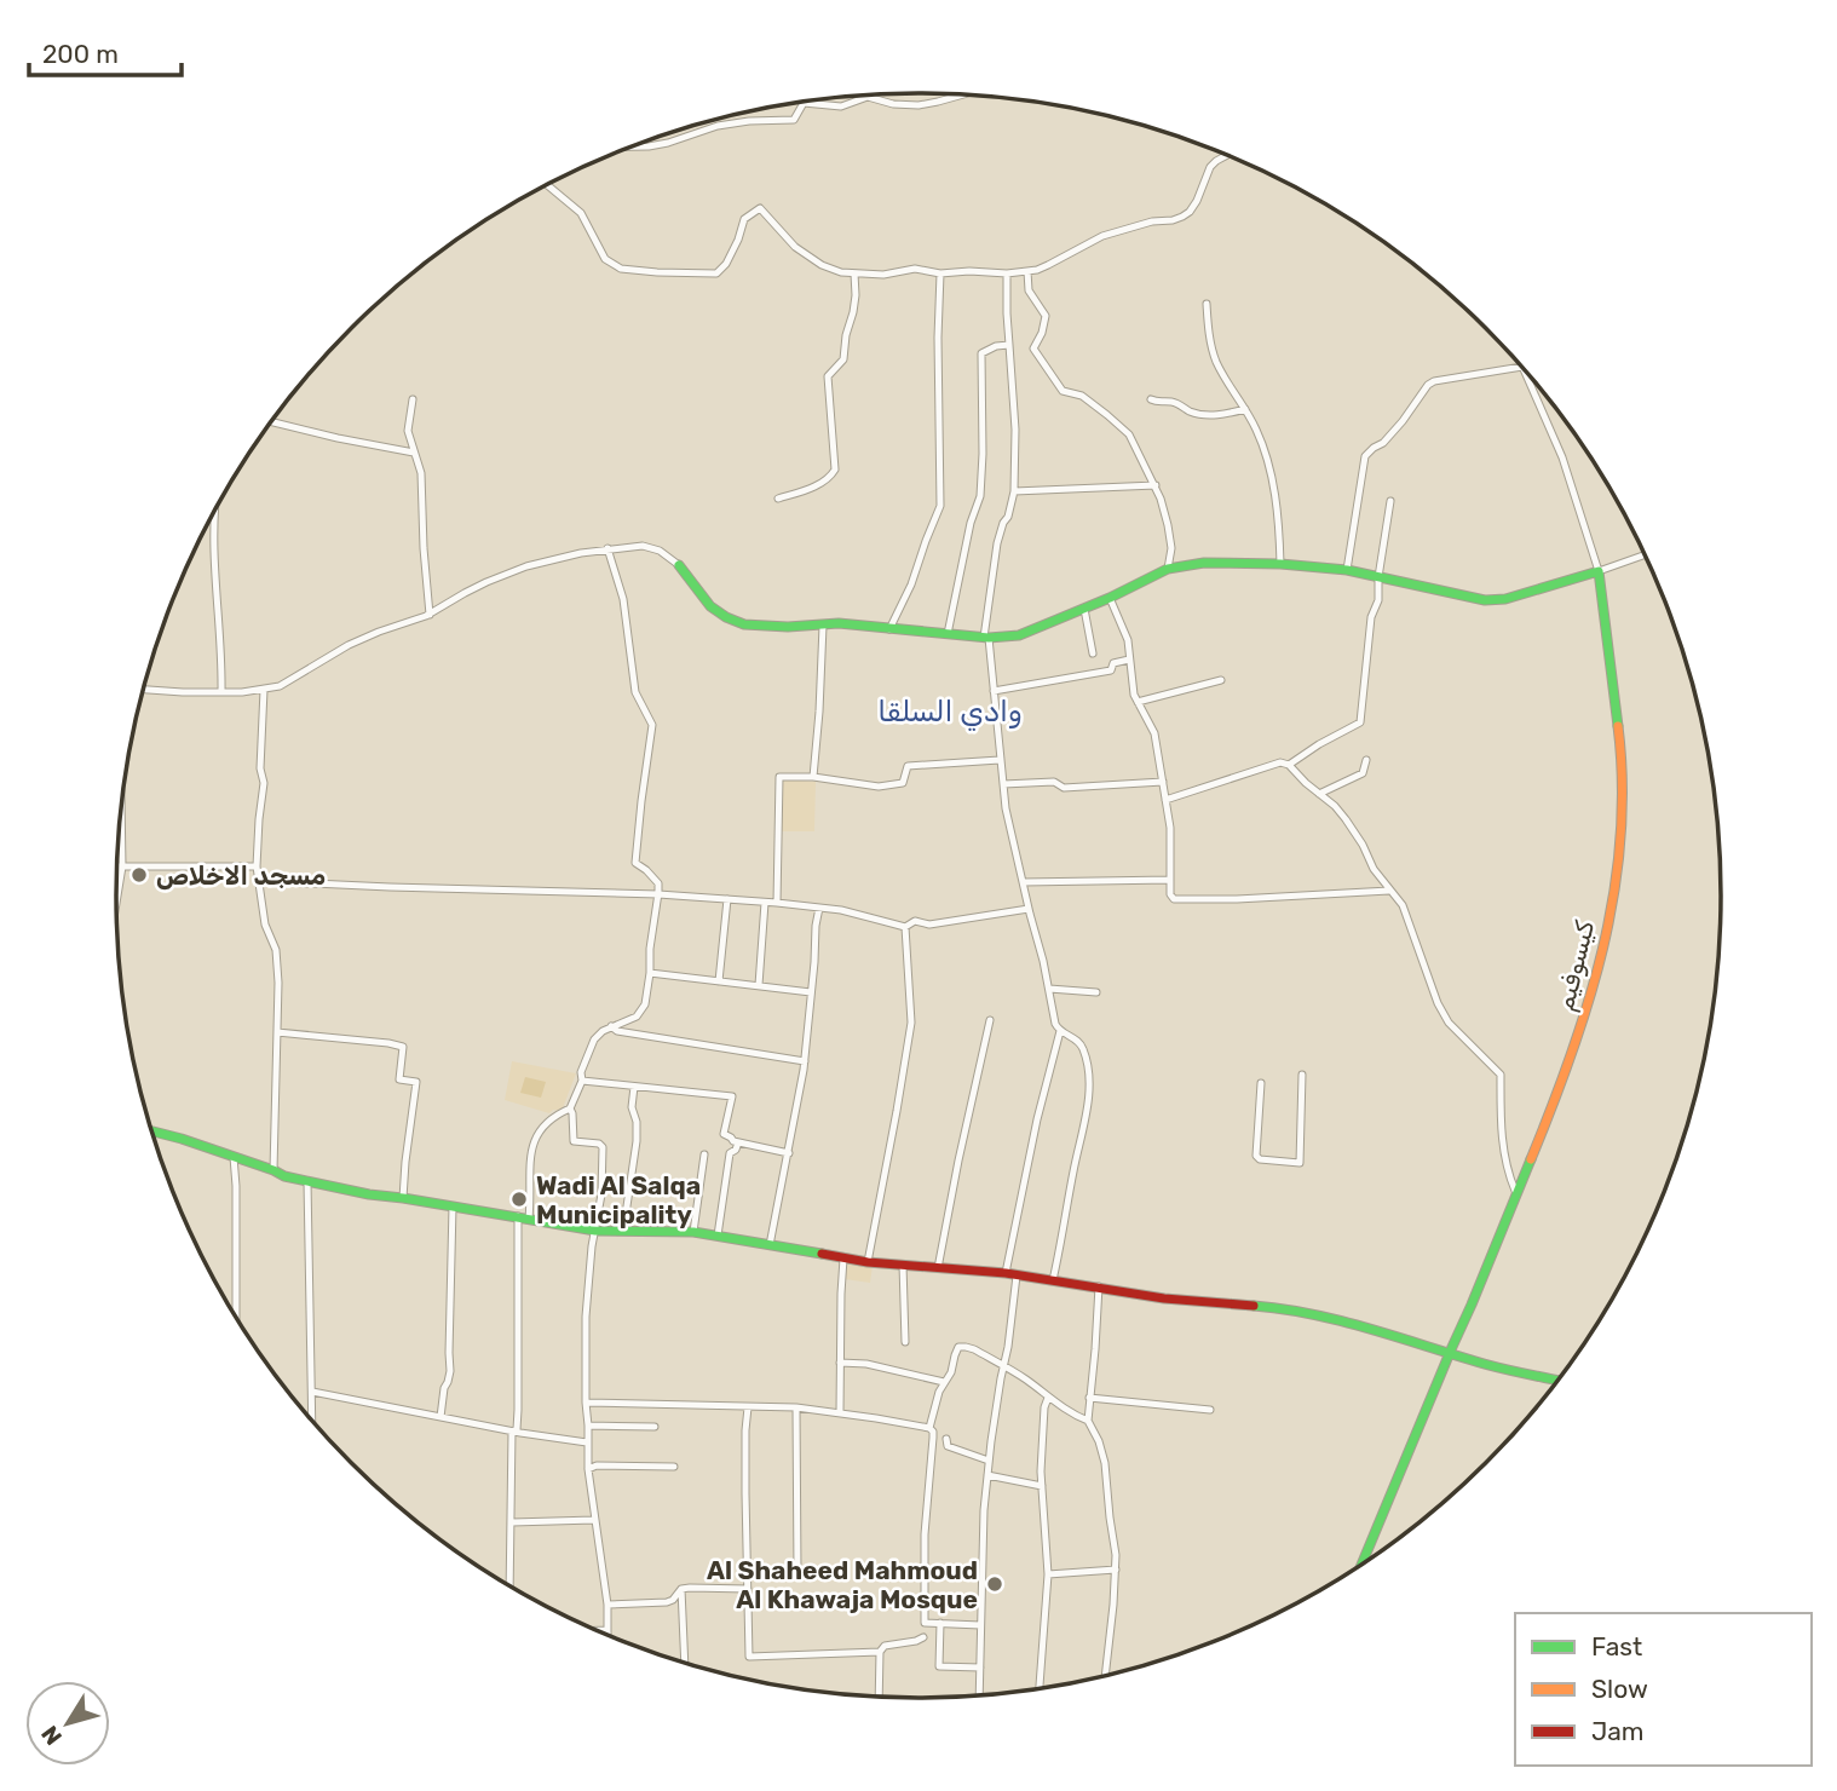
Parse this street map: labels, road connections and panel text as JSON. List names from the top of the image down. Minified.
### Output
{"streets":{"street":["كيسوفيم"]},"districts":["وادي السلقا"],"places":["مسجد الاخلاص","Wadi Al Salqa Municipality","Al Shaheed Mahmoud Al Khawaja Mosque"],"legend":["Fast","Slow","Jam"],"scale_bar":"200 m","north":"bottom left"}
